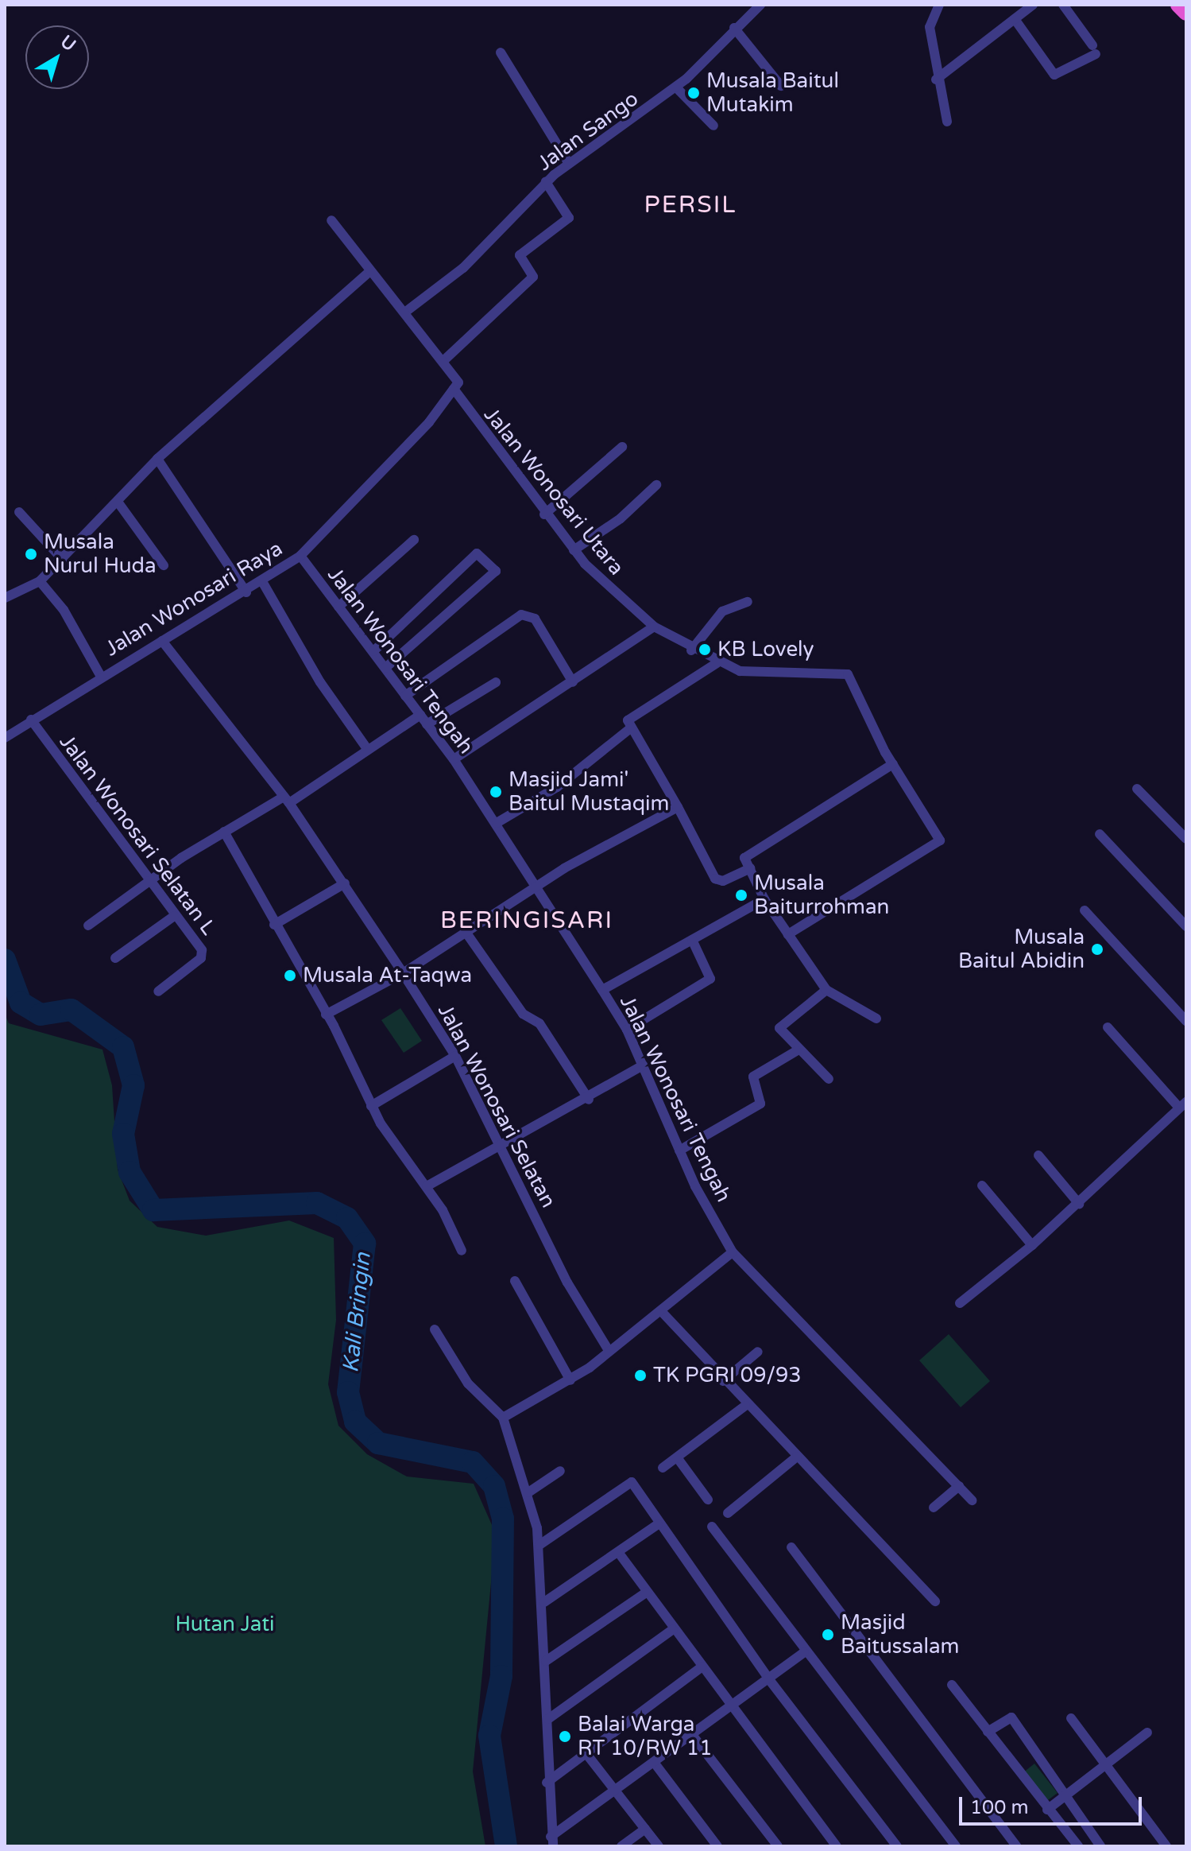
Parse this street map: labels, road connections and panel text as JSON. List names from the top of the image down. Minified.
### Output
{"streets":{"street":["Jalan Sango","Jalan Wonosari Utara","Jalan Wonosari Raya","Jalan Wonosari Tengah","Jalan Wonosari Selatan L","Jalan Wonosari Selatan"]},"crossings":[["Jalan Sango","Jalan Wonosari Utara"],["Jalan Wonosari Utara","Jalan Wonosari Raya"],["Jalan Wonosari Raya","Jalan Wonosari Tengah"],["Jalan Wonosari Raya","Jalan Wonosari Selatan L"],["Jalan Wonosari Raya","Jalan Wonosari Selatan"]],"districts":["PERSIL","BERINGISARI"],"water":["Kali Bringin"],"parks":["Hutan Jati"],"places":["Musala Baitul Mutakim","Musala Nurul Huda","KB Lovely","Masjid Jami' Baitul Mustaqim","Musala Baiturrohman","Musala Baitul Abidin","Musala At-Taqwa","TK PGRI 09/93","Masjid Baitussalam","Balai Warga RT 10/RW 11"],"scale_bar":"100 m","north":"top right"}
